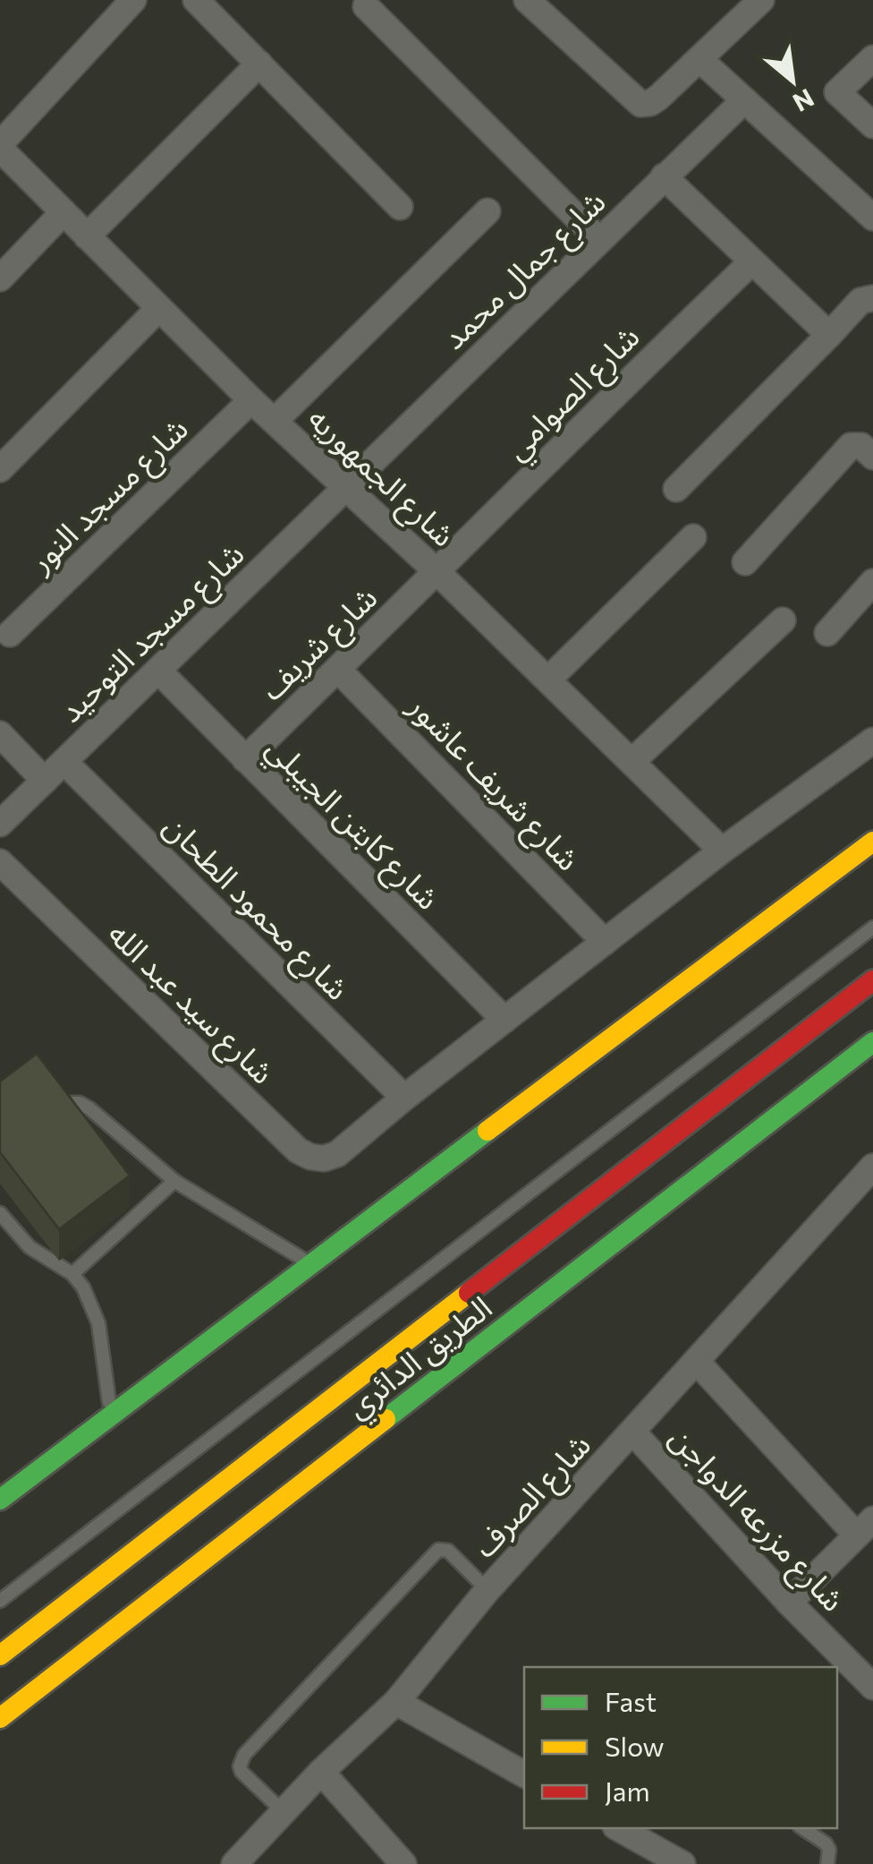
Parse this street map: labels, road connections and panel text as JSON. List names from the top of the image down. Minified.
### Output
{"streets":{"highway":["الطريق الدائري"],"street":["شارع جمال محمد","شارع الصوامي","شارع الجمهوريه","شارع مسجد النور","شارع مسجد التوحيد","شارع شريف","شارع شريف عاشور","شارع كابتن الجيبلي","شارع محمود الطحان","شارع سيد عبد الله","شارع الصرف","شارع مزرعه الدواجن"]},"crossings":[["شارع جمال محمد","شارع الجمهوريه"],["شارع جمال محمد","شارع مسجد التوحيد"],["شارع الصوامي","شارع الجمهوريه"],["شارع الصوامي","شارع شريف"],["شارع الجمهوريه","شارع مسجد النور"],["شارع الجمهوريه","شارع مسجد التوحيد"],["شارع الجمهوريه","شارع شريف"],["شارع مسجد التوحيد","شارع كابتن الجيبلي"],["شارع مسجد التوحيد","شارع محمود الطحان"],["شارع شريف","شارع شريف عاشور"],["شارع شريف","شارع كابتن الجيبلي"],["شارع محمود الطحان","شارع سيد عبد الله"],["شارع الصرف","شارع مزرعه الدواجن"]],"legend":["Fast","Slow","Jam"],"north":"bottom right"}
